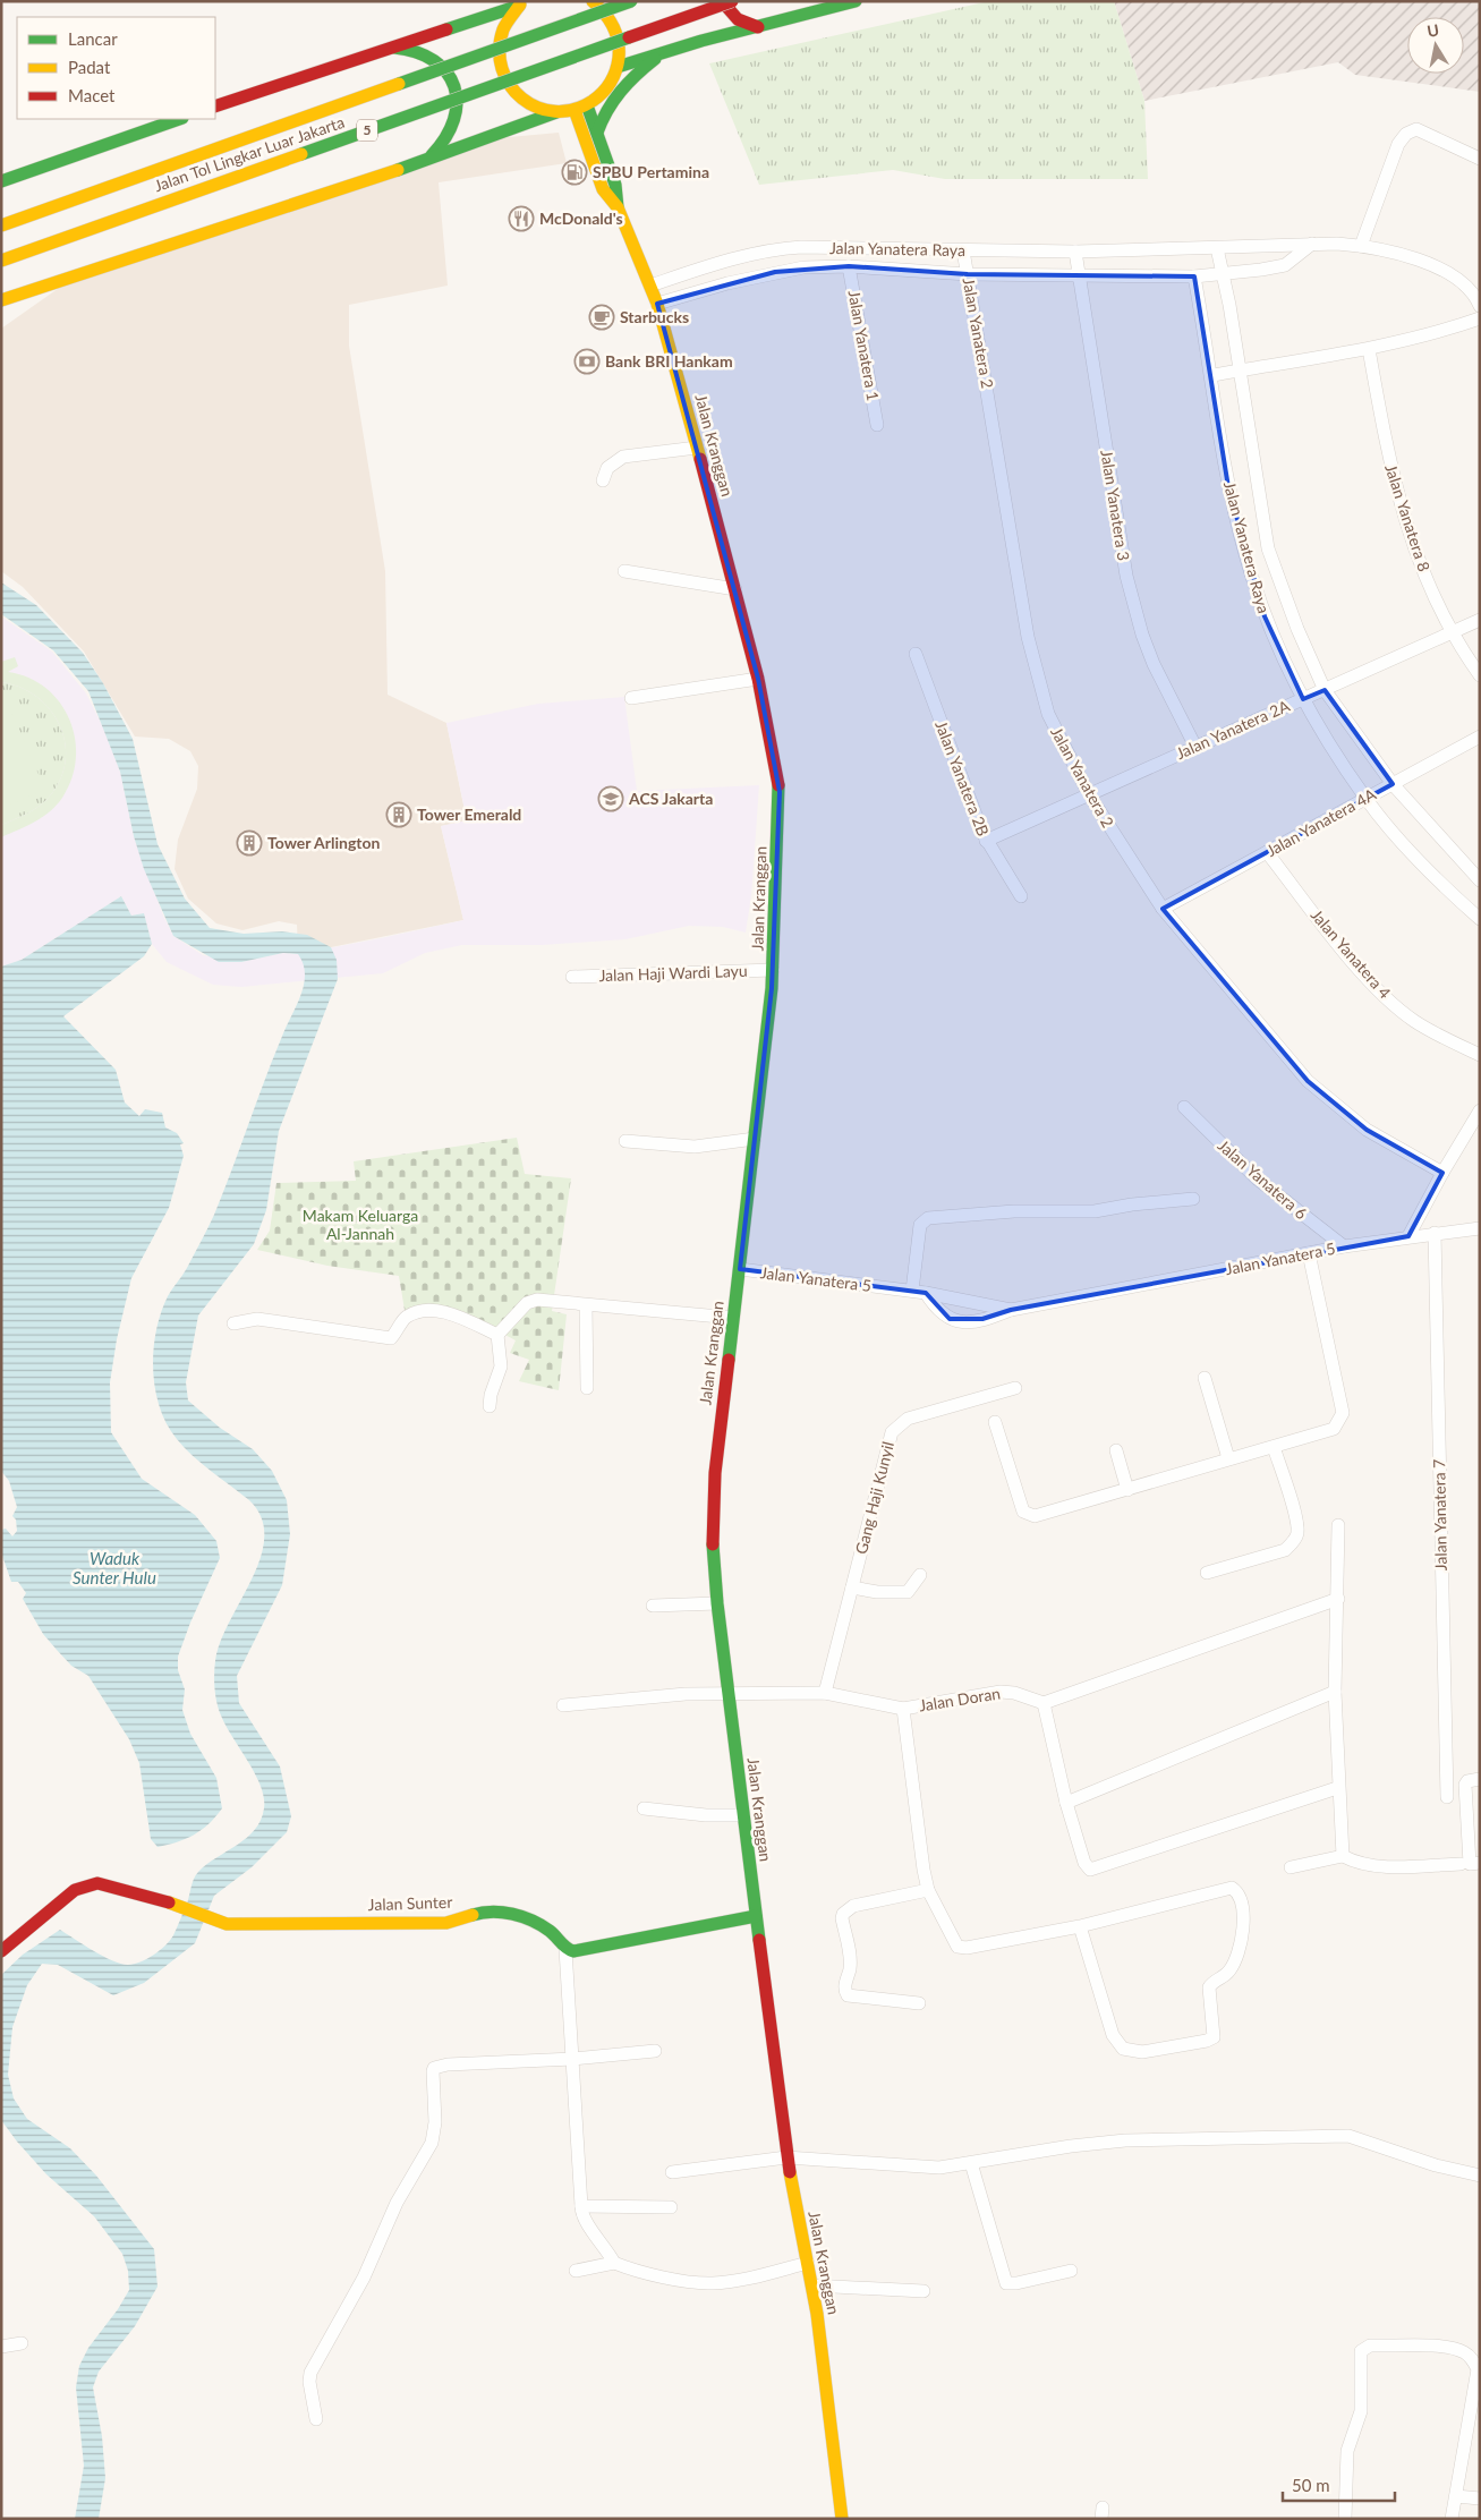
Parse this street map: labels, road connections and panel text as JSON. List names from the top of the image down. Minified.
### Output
{"streets":{"main road":["5","Jalan Tol Lingkar Luar Jakarta","Jalan Kranggan","Jalan Sunter"],"street":["Jalan Yanatera Raya","Jalan Yanatera 2","Jalan Yanatera 1","Jalan Yanatera 3","Jalan Yanatera 8","Jalan Yanatera 2A","Jalan Yanatera 2B","Jalan Yanatera 4A","Jalan Yanatera 4","Jalan Haji Wardi Layu","Jalan Yanatera 6","Jalan Yanatera 5","Gang Haji Kunyil","Jalan Yanatera 7","Jalan Doran"]},"crossings":[["Jalan Yanatera Raya","Jalan Yanatera 2"],["Jalan Yanatera Raya","Jalan Yanatera 1"],["Jalan Yanatera Raya","Jalan Kranggan"],["Jalan Yanatera Raya","Jalan Yanatera 3"],["Jalan Yanatera Raya","Jalan Yanatera 2A"],["Jalan Yanatera Raya","Jalan Yanatera 4A"],["Jalan Yanatera 2","Jalan Yanatera 2A"],["Jalan Yanatera 2","Jalan Yanatera 4A"],["Jalan Kranggan","Jalan Haji Wardi Layu"],["Jalan Kranggan","Jalan Yanatera 5"],["Jalan Kranggan","Jalan Doran"],["Jalan Yanatera 3","Jalan Yanatera 2A"],["Jalan Yanatera 8","Jalan Yanatera 2A"],["Jalan Yanatera 2A","Jalan Yanatera 2B"],["Jalan Yanatera 4A","Jalan Yanatera 4"],["Jalan Yanatera 6","Jalan Yanatera 5"],["Jalan Yanatera 5","Jalan Yanatera 7"],["Gang Haji Kunyil","Jalan Doran"]],"water":["Waduk Sunter Hulu"],"parks":["Makam Keluarga Al-Jannah"],"places":{"fuel station":["SPBU Pertamina"],"restaurant":["McDonald's"],"cafe":["Starbucks"],"bank":["Bank BRI Hankam"],"school or university":["ACS Jakarta"],"building":["Tower Emerald","Tower Arlington"]},"legend":["Lancar","Padat","Macet"],"scale_bar":"50 m","north":"top"}
